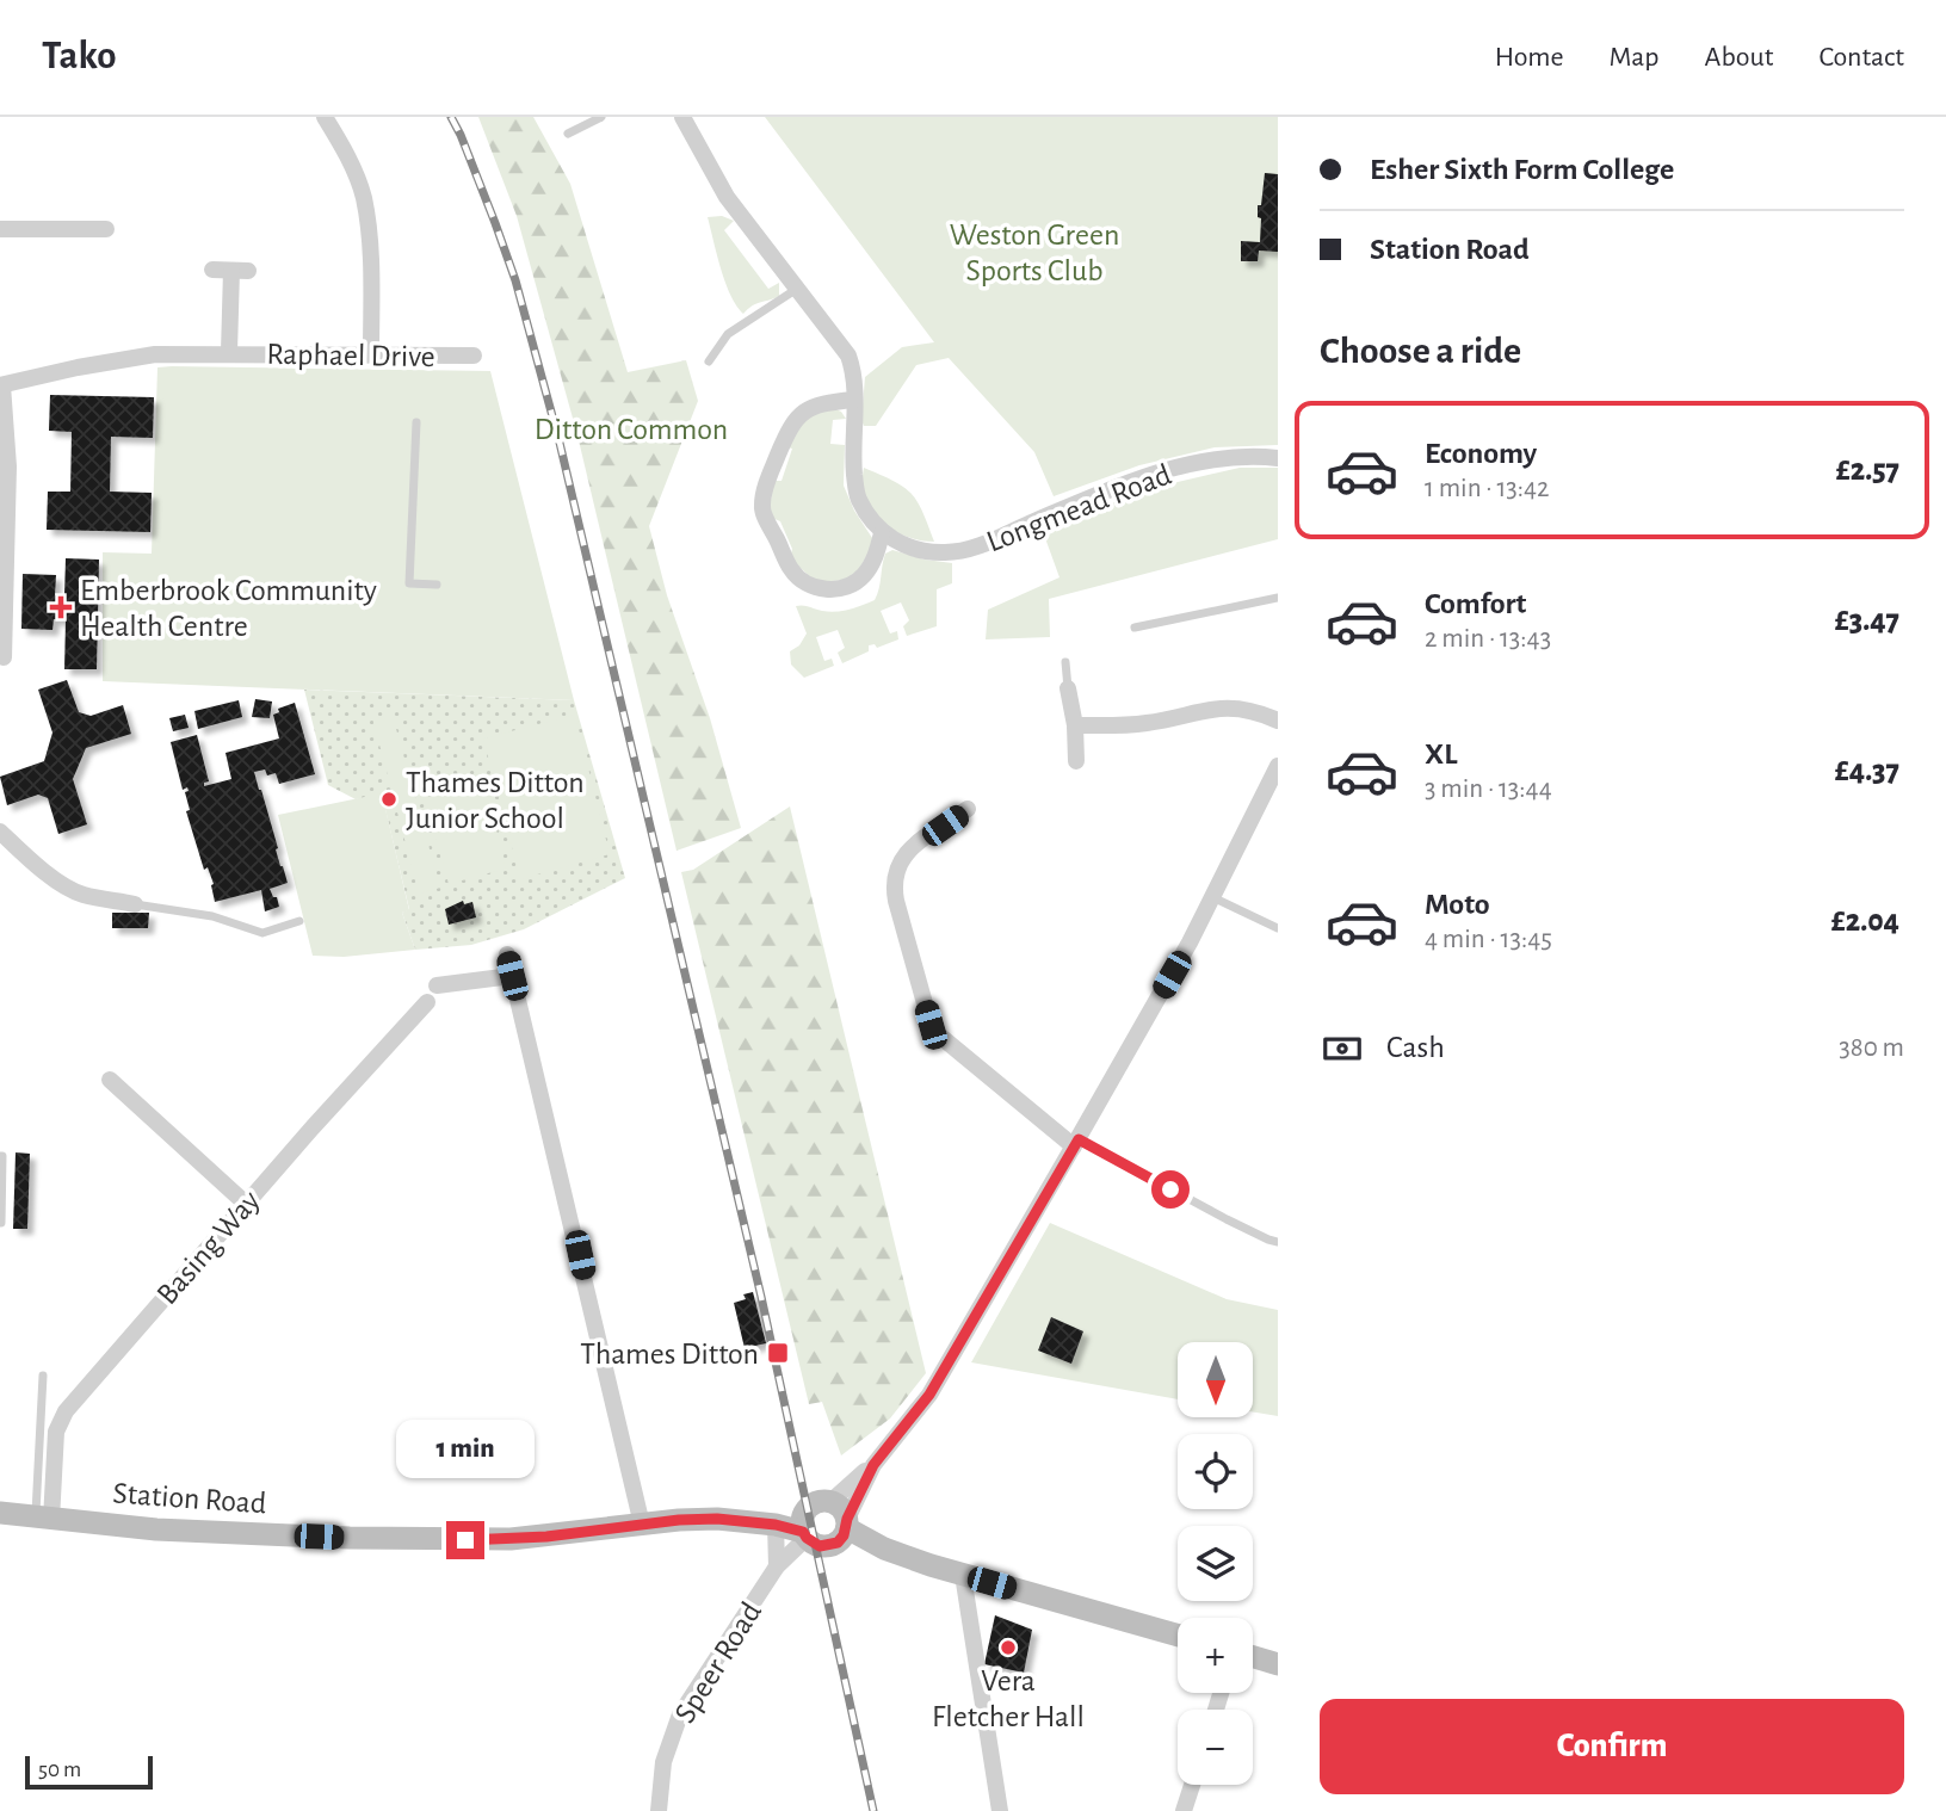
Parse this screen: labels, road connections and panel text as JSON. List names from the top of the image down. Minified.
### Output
{"streets":{"main road":["Station Road"],"street":["Raphael Drive","Longmead Road","Basing Way","Speer Road"]},"crossings":[["Basing Way","Station Road"],["Station Road","Speer Road"]],"parks":["Weston Green Sports Club","Ditton Common"],"places":{"health":["Emberbrook Community Health Centre"],"other":["Thames Ditton Junior School","Vera Fletcher Hall"],"transit":["Thames Ditton"]},"scale_bar":"50 m","north":"bottom","page":{"header":"Tako","nav":["Home","Map","About","Contact"],"banner":["Esher Sixth Form College","Station Road"],"heading":"Choose a ride","list":[{"name":"Economy","note":"1 min · 13:42","value":"£2.57"},{"name":"Comfort","note":"2 min · 13:43","value":"£3.47"},{"name":"XL","note":"3 min · 13:44","value":"£4.37"},{"name":"Moto","note":"4 min · 13:45","value":"£2.04"}],"pay":["Cash","380 m"],"map_buttons":["+","−"],"bubble":"1 min","buttons":"Confirm","scale":"50 m"}}
